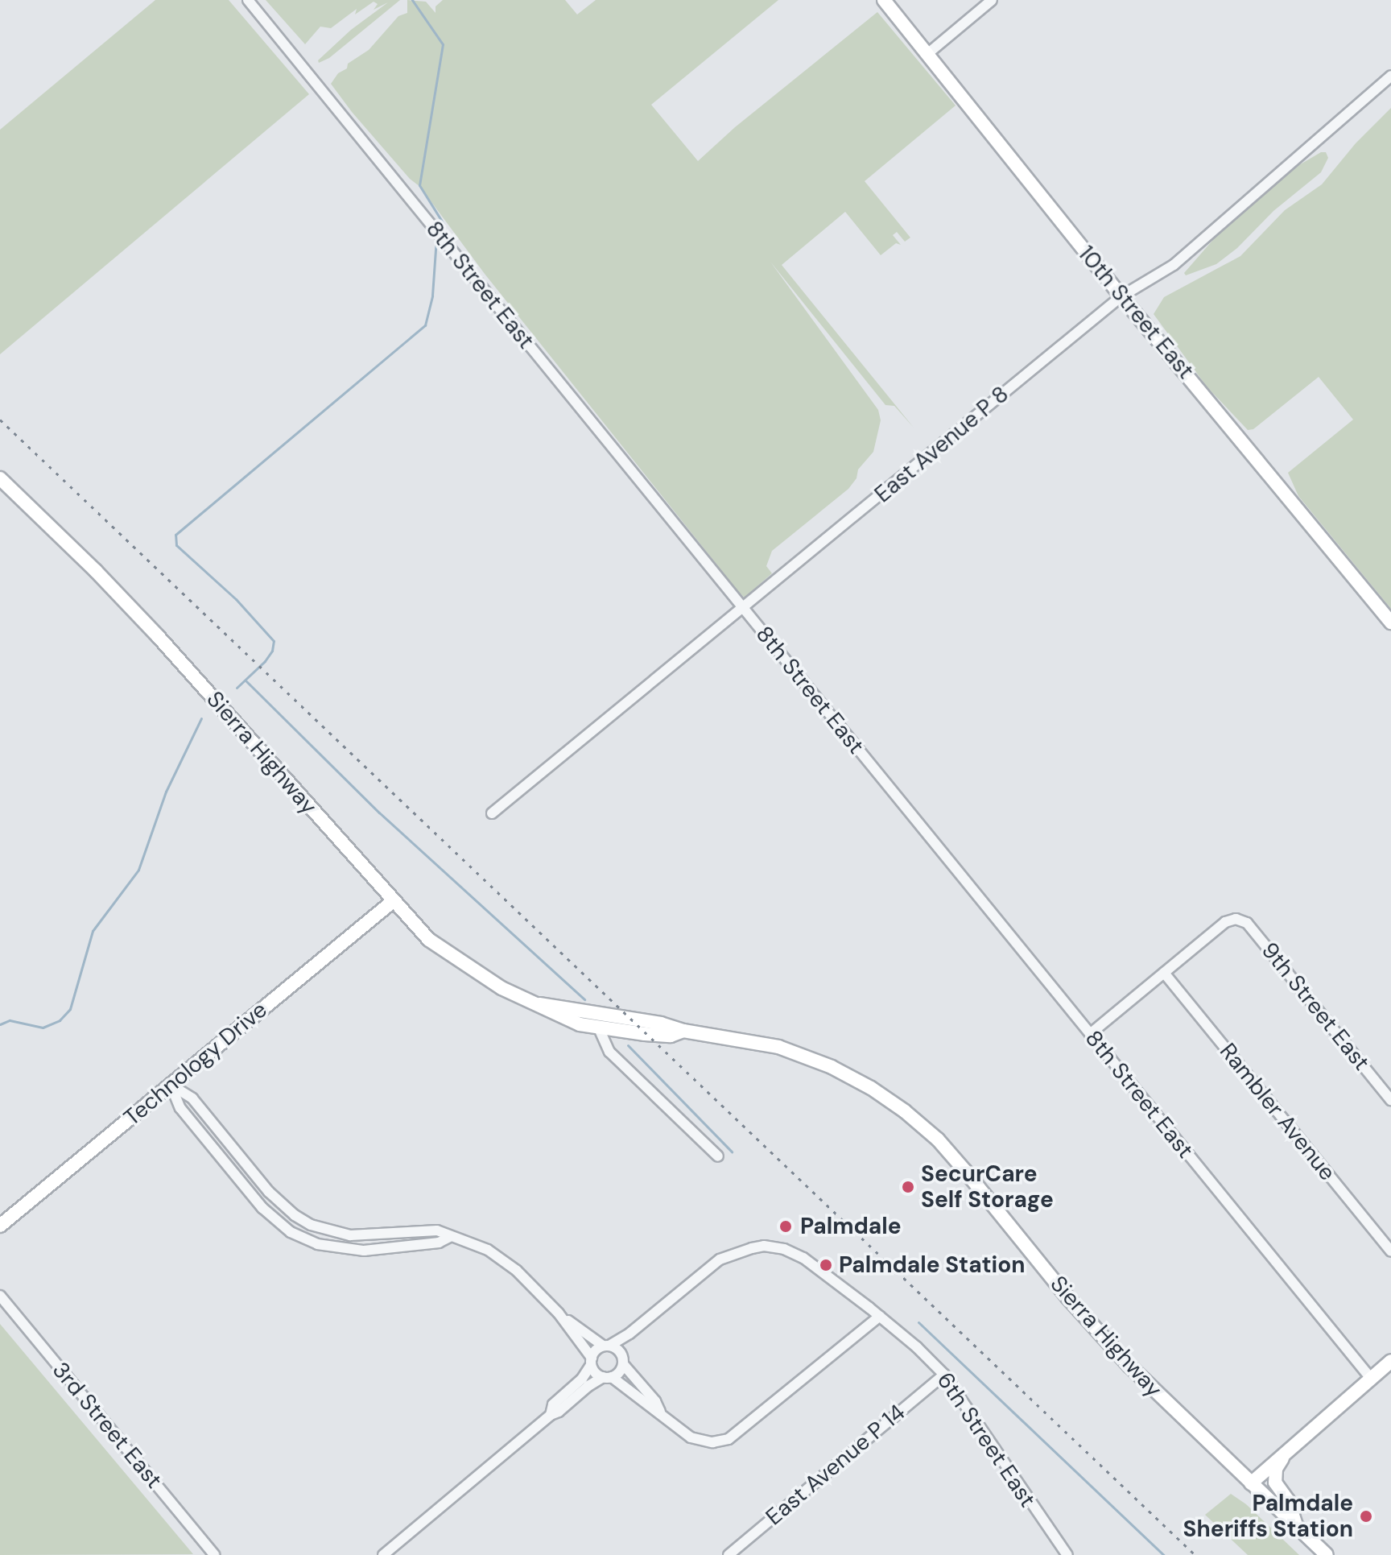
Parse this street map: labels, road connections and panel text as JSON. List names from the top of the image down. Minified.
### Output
{"streets":{"main road":["10th Street East","Sierra Highway","Technology Drive"],"street":["8th Street East","East Avenue P 8","9th Street East","Rambler Avenue","3rd Street East","6th Street East","East Avenue P 14"]},"crossings":[["8th Street East","East Avenue P 8"],["10th Street East","East Avenue P 8"],["Sierra Highway","Technology Drive"],["9th Street East","Rambler Avenue"],["6th Street East","East Avenue P 14"]],"places":["SecurCare Self Storage","Palmdale","Palmdale Station","Palmdale Sheriffs Station"]}
